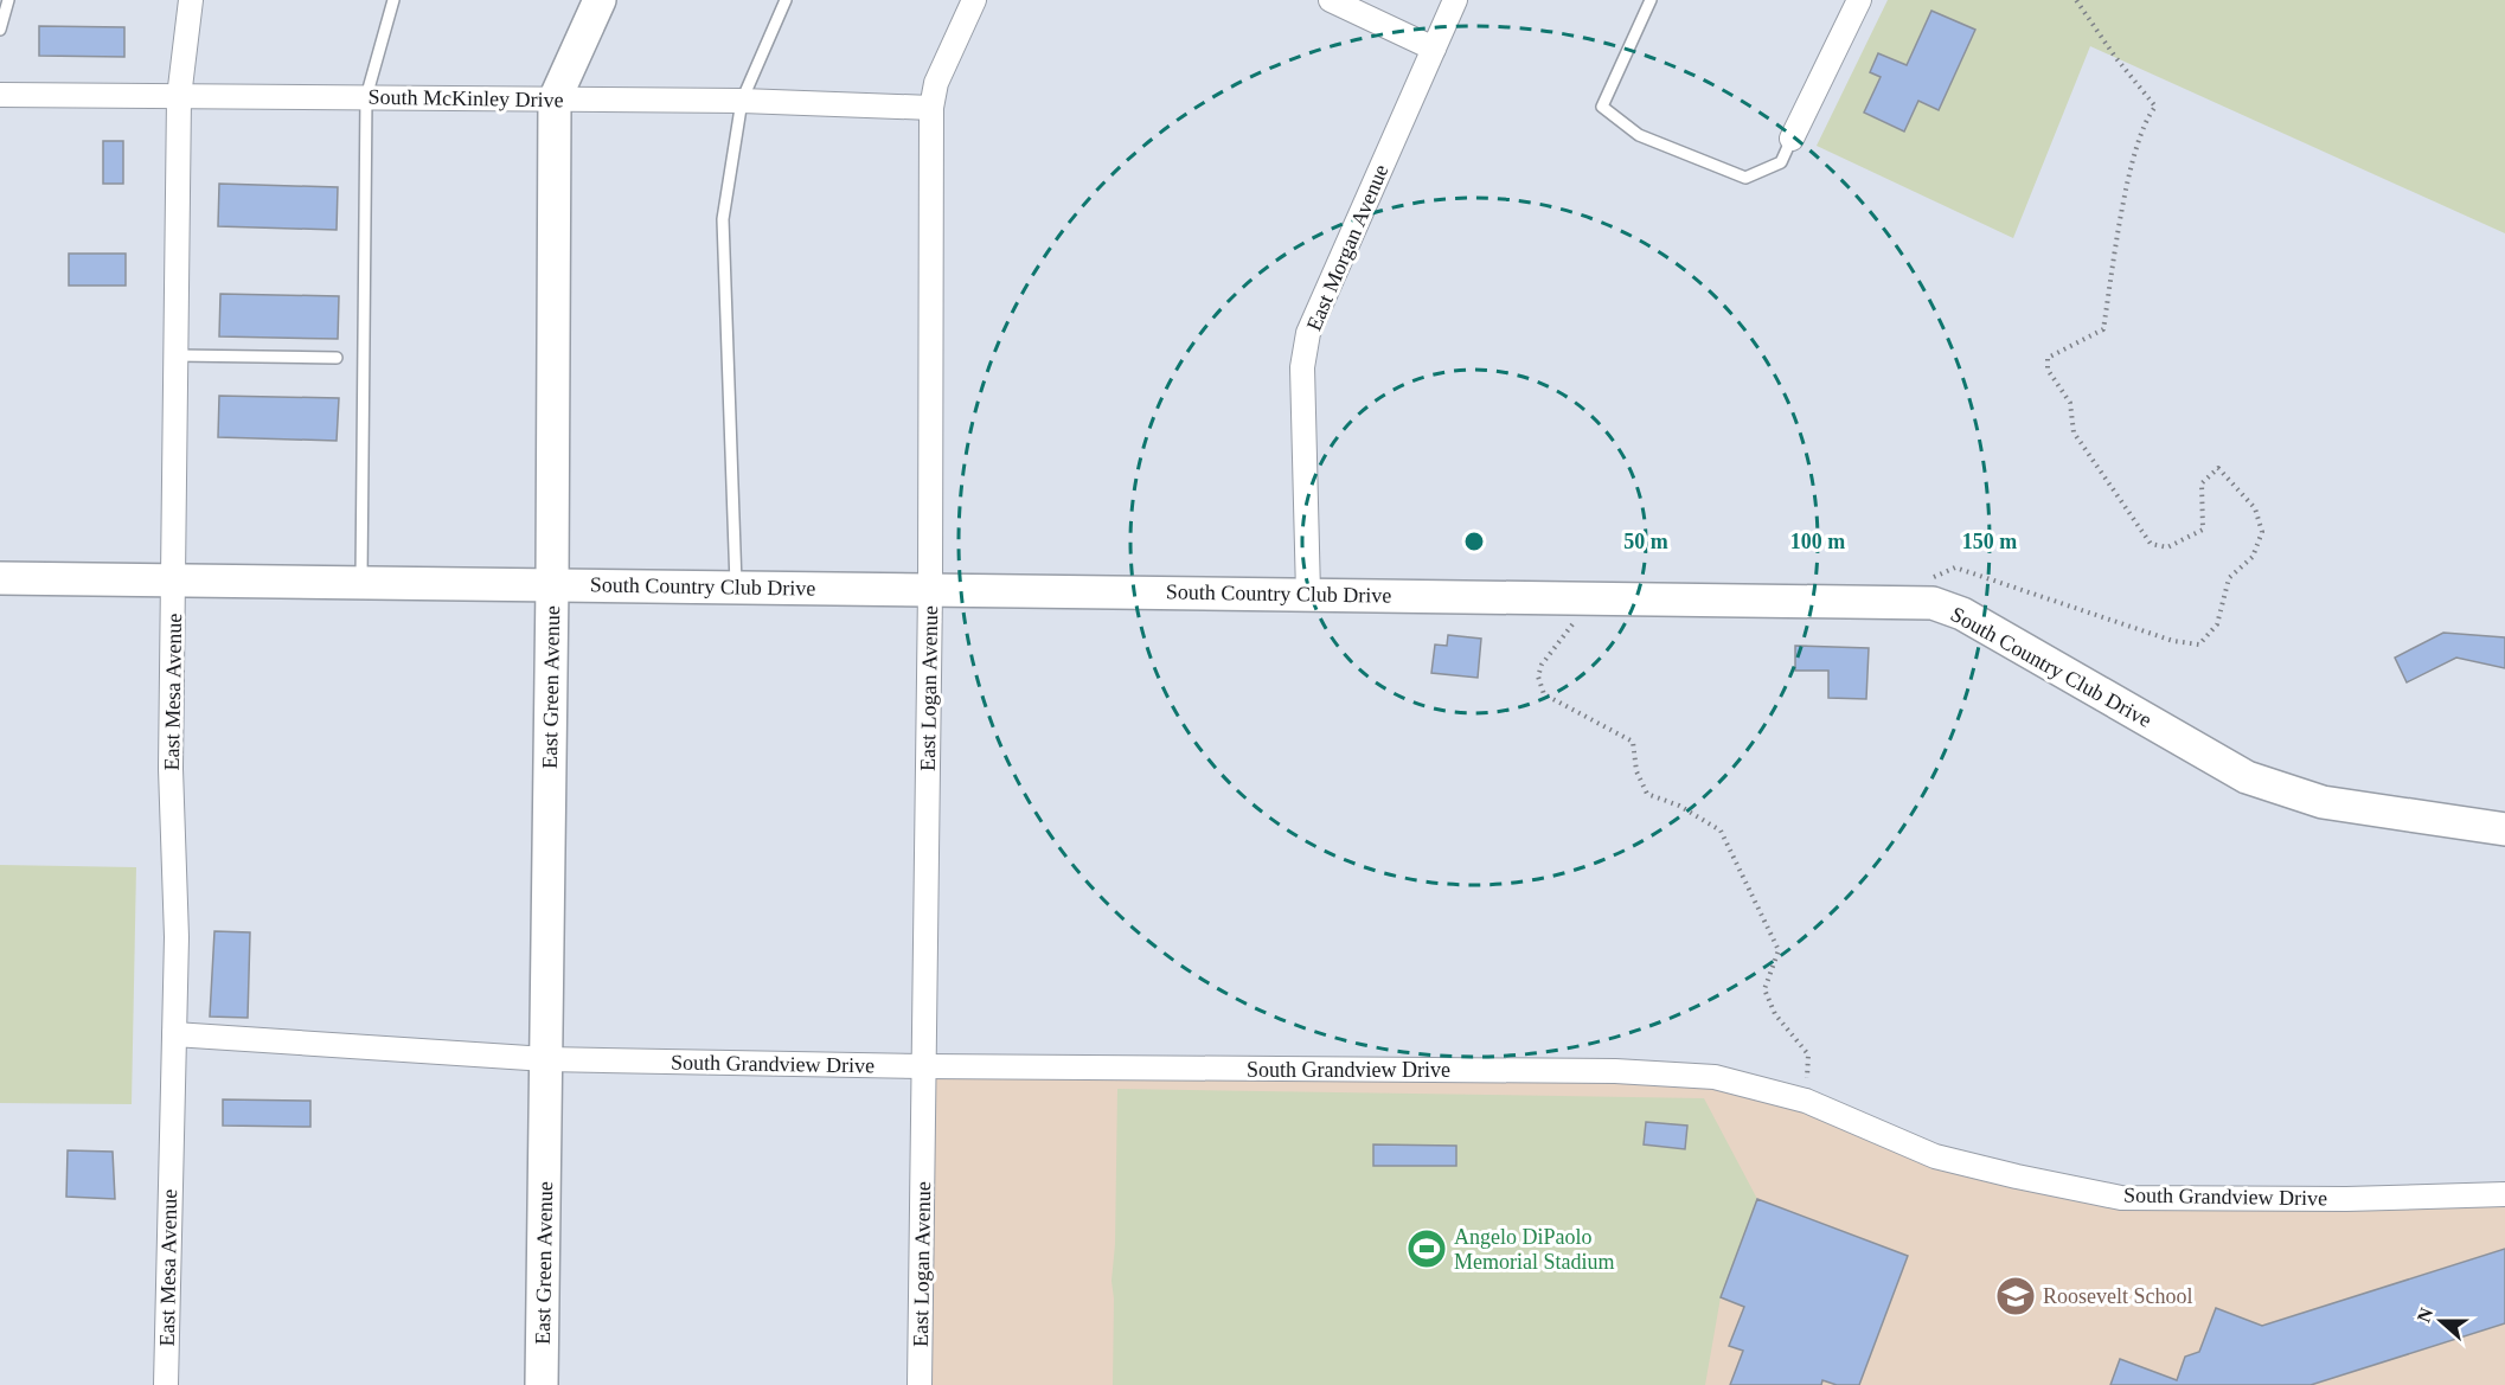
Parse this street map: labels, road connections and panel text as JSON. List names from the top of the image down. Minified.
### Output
{"streets":{"main road":["South Country Club Drive","East Green Avenue"],"street":["South McKinley Drive","East Morgan Avenue","East Logan Avenue","East Mesa Avenue","South Grandview Drive"]},"crossings":[["South McKinley Drive","East Green Avenue"],["South McKinley Drive","East Logan Avenue"],["South McKinley Drive","East Mesa Avenue"],["East Morgan Avenue","South Country Club Drive"],["South Country Club Drive","East Green Avenue"],["South Country Club Drive","East Logan Avenue"],["South Country Club Drive","East Mesa Avenue"],["East Green Avenue","South Grandview Drive"],["East Logan Avenue","South Grandview Drive"],["East Mesa Avenue","South Grandview Drive"]],"places":{"sports":["Angelo DiPaolo Memorial Stadium"],"school or university":["Roosevelt School"]},"north":"left","rings":["50 m","100 m","150 m"]}
